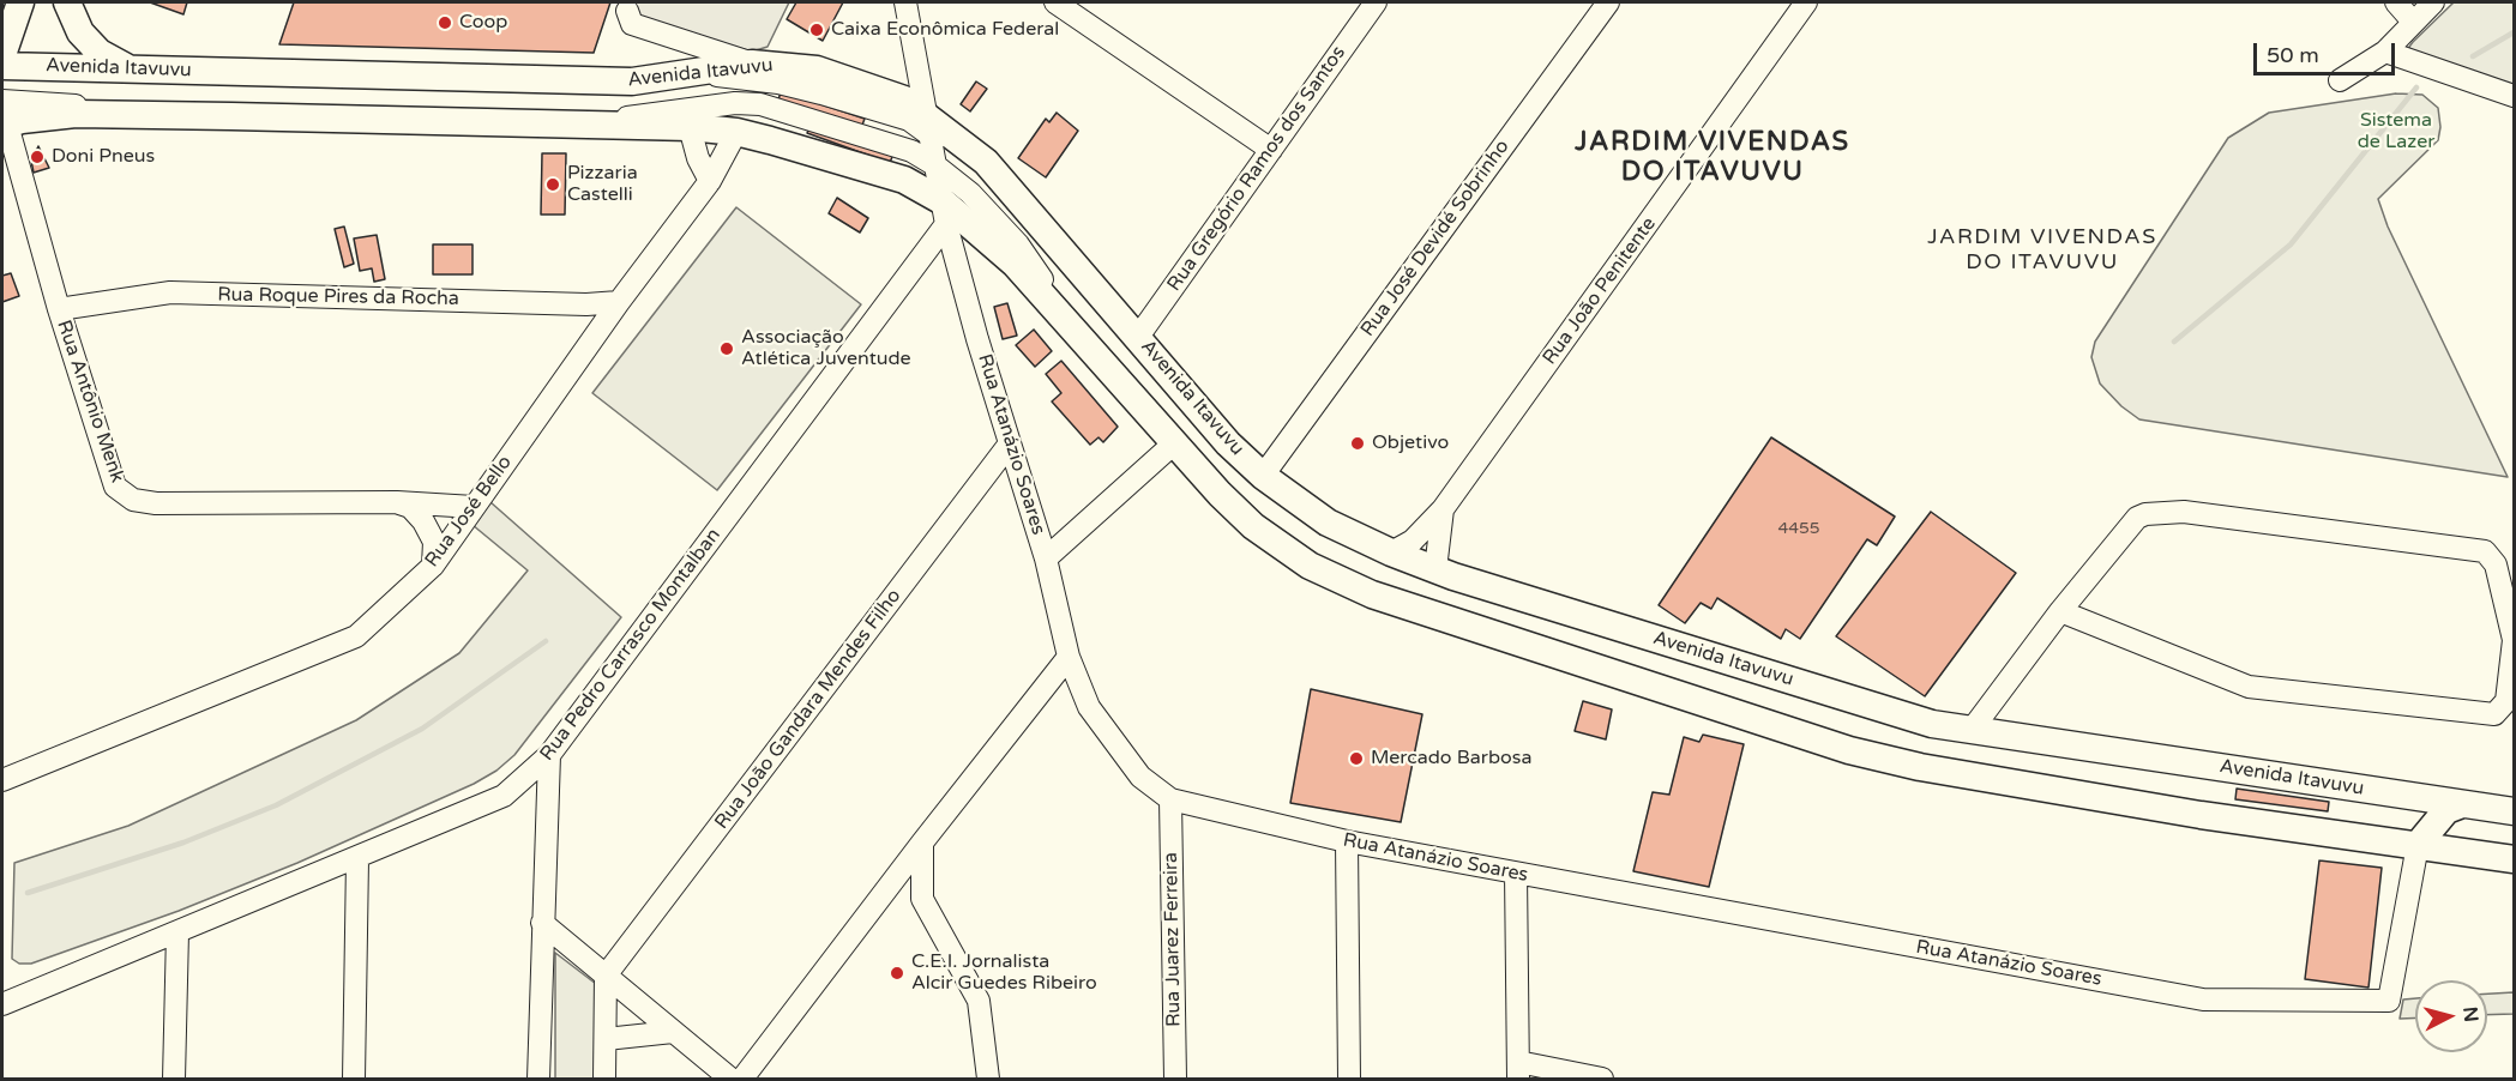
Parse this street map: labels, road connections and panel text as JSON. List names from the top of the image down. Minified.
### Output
{"streets":{"main road":["Avenida Itavuvu"],"street":["Rua Gregório Ramos dos Santos","Rua José Devidé Sobrinho","Rua João Penitente","Rua Roque Pires da Rocha","Rua Antônio Menk","Rua Atanázio Soares","Rua José Bello","Rua Pedro Carrasco Montalban","Rua João Gandara Mendes Filho","Rua Juarez Ferreira"]},"crossings":[["Avenida Itavuvu","Rua Gregório Ramos dos Santos"],["Avenida Itavuvu","Rua José Devidé Sobrinho"],["Avenida Itavuvu","Rua João Penitente"],["Avenida Itavuvu","Rua Atanázio Soares"],["Rua Roque Pires da Rocha","Rua Antônio Menk"],["Rua Roque Pires da Rocha","Rua José Bello"],["Rua Antônio Menk","Rua José Bello"],["Rua Atanázio Soares","Rua Pedro Carrasco Montalban"],["Rua Atanázio Soares","Rua João Gandara Mendes Filho"],["Rua Atanázio Soares","Rua Juarez Ferreira"]],"districts":["JARDIM VIVENDAS DO ITAVUVU","JARDIM VIVENDAS DO ITAVUVU"],"parks":["Sistema de Lazer"],"places":["Coop","Caixa Econômica Federal","Doni Pneus","Pizzaria Castelli","Associação Atlética Juventude","Objetivo","Mercado Barbosa","C.E.I. Jornalista Alcir Guedes Ribeiro"],"house_numbers":["4455"],"scale_bar":"50 m","north":"right"}
